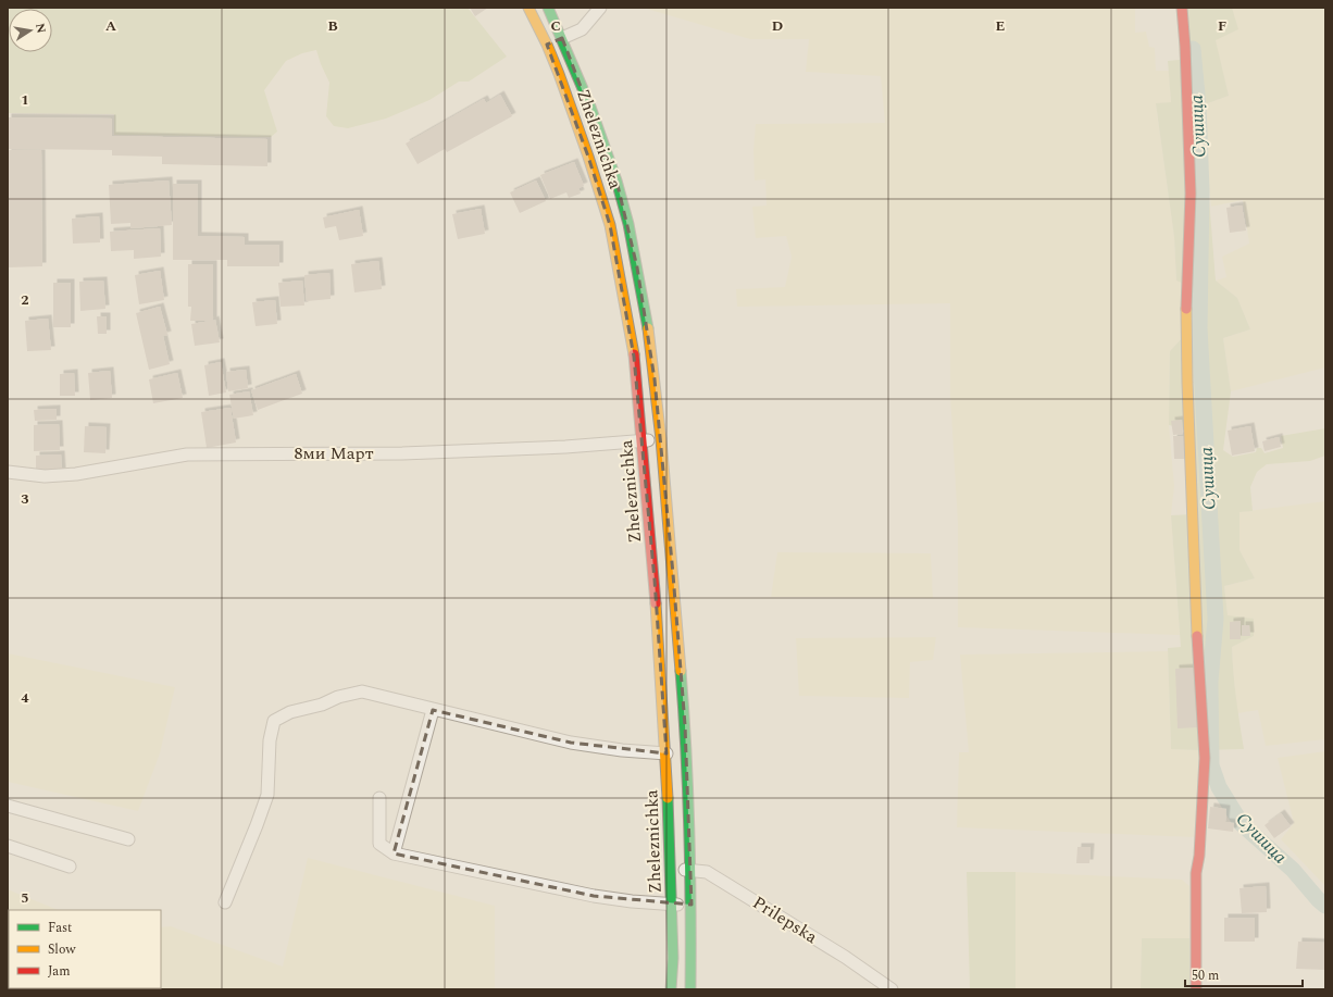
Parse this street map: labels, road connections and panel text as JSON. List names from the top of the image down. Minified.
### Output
{"streets":{"main road":["Zheleznichka"],"street":["8ми Март","Prilepska"]},"crossings":[["Zheleznichka","8ми Март"],["Zheleznichka","Prilepska"]],"water":["Сушица"],"legend":["Fast","Slow","Jam"],"scale_bar":"50 m","north":"right","grid":{"columns":["A","B","C","D","E","F"],"rows":["1","2","3","4","5"]}}
